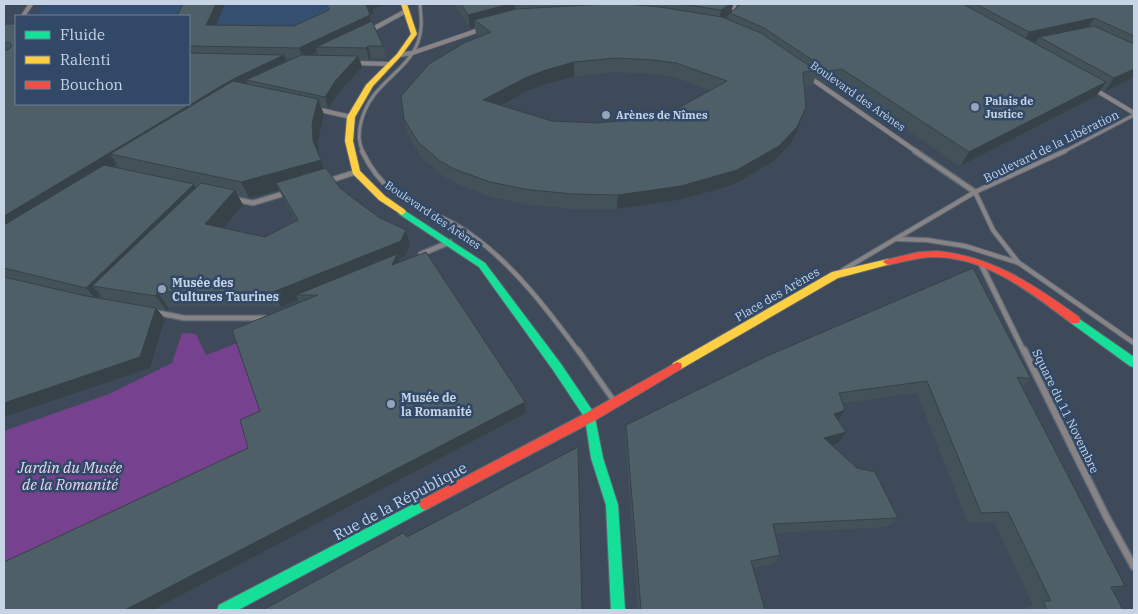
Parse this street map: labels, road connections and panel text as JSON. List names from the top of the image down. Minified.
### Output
{"streets":{"street":["Boulevard des Arènes","Place des Arènes","Square du 11 Novembre","Rue de la République"],"lane":["Boulevard de la Libération"]},"crossings":[["Boulevard des Arènes","Boulevard de la Libération"],["Boulevard des Arènes","Place des Arènes"],["Boulevard des Arènes","Rue de la République"],["Boulevard de la Libération","Place des Arènes"],["Place des Arènes","Rue de la République"]],"parks":["Jardin du Musée de la Romanité"],"places":["Palais de Justice","Arènes de Nîmes","Musée des Cultures Taurines","Musée de la Romanité"],"legend":["Fluide","Ralenti","Bouchon"]}
